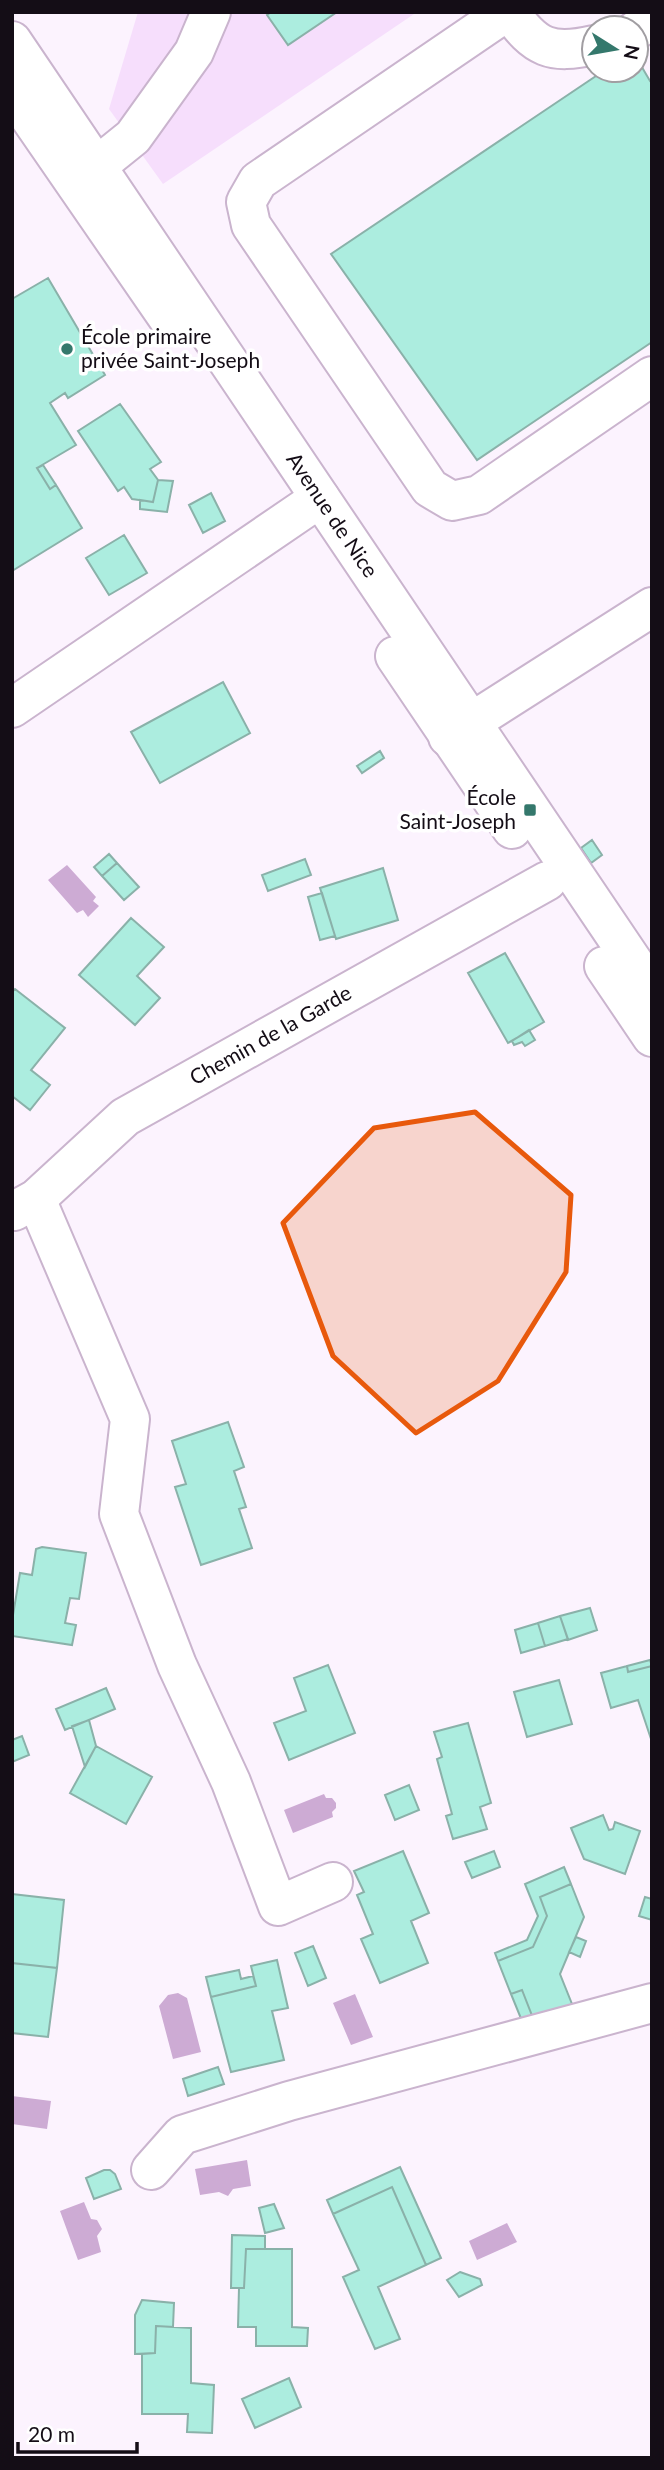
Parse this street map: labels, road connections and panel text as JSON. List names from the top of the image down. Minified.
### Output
{"streets":{"main road":["Avenue de Nice","Chemin de la Garde"]},"crossings":[["Avenue de Nice","Chemin de la Garde"]],"places":{"other":["École primaire privée Saint-Joseph"],"transit":["École Saint-Joseph"]},"scale_bar":"20 m","north":"right"}
